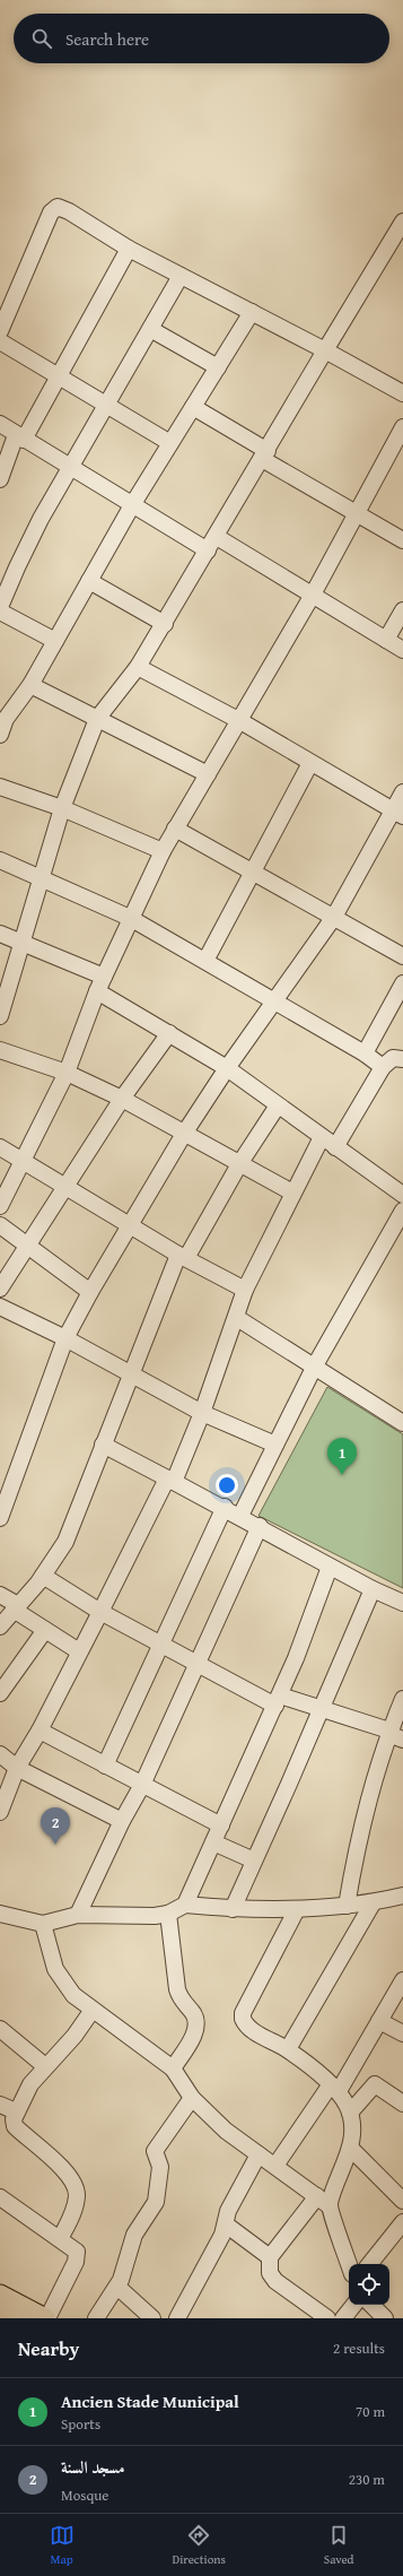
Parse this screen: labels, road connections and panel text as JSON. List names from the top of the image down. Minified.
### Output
{"page":{"search":"Search here","pins":["1","2"],"heading":["Nearby","2 results"],"list":[{"mark":"1","name":"Ancien Stade Municipal","note":"Sports","value":"70 m"},{"mark":"2","name":"مسجد السنة","note":"Mosque","value":"230 m"}],"nav":["Map","Directions","Saved"]}}
